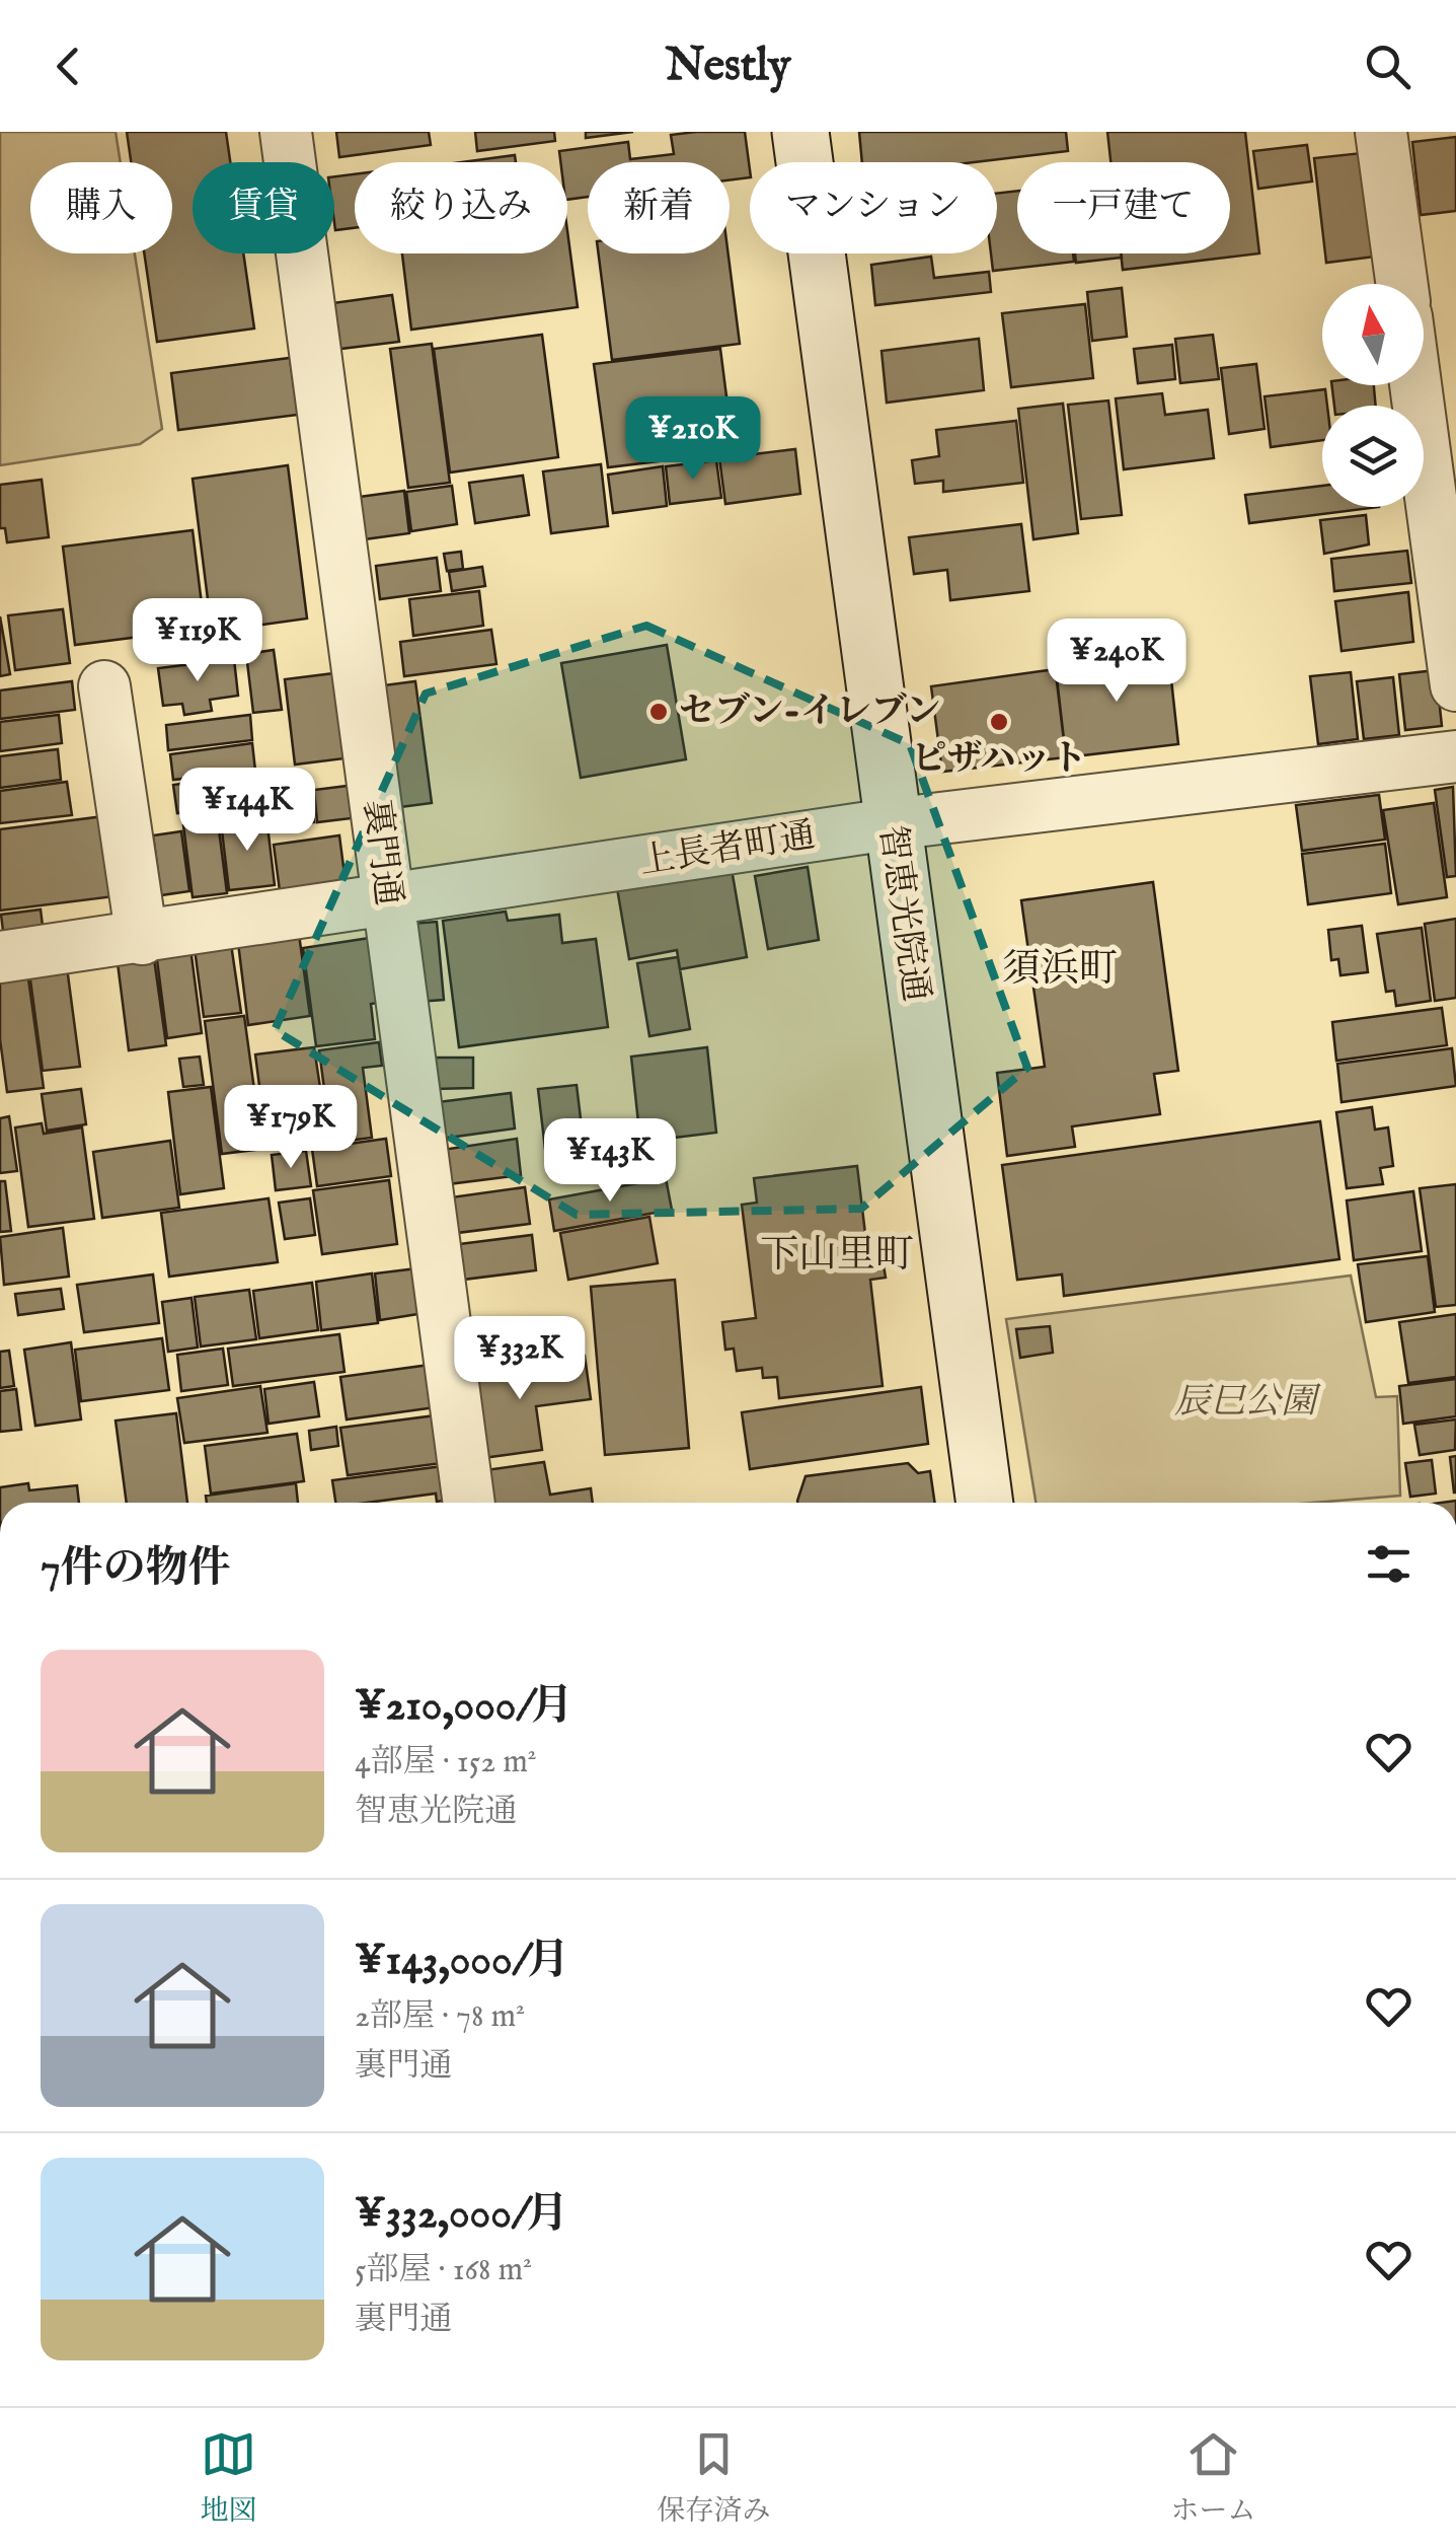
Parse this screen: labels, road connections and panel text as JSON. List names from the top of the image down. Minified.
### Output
{"streets":{"street":["上長者町通","裏門通","智恵光院通"]},"crossings":[["上長者町通","裏門通"],["上長者町通","智恵光院通"]],"districts":["須浜町","下山里町"],"parks":["辰巳公園"],"places":["セブン-イレブン","ピザハット"],"north":"top","page":{"header":"Nestly","chip":["購入","賃貸","絞り込み","新着","マンション","一戸建て"],"price":["¥210K","¥119K","¥240K","¥144K","¥179K","¥143K","¥332K"],"heading":"7件の物件","list":[{"name":"¥210,000/月","note":"4部屋 · 152 m² · 智恵光院通"},{"name":"¥143,000/月","note":"2部屋 · 78 m² · 裏門通"},{"name":"¥332,000/月","note":"5部屋 · 168 m² · 裏門通"}],"tabs":["地図","保存済み","ホーム"]}}
